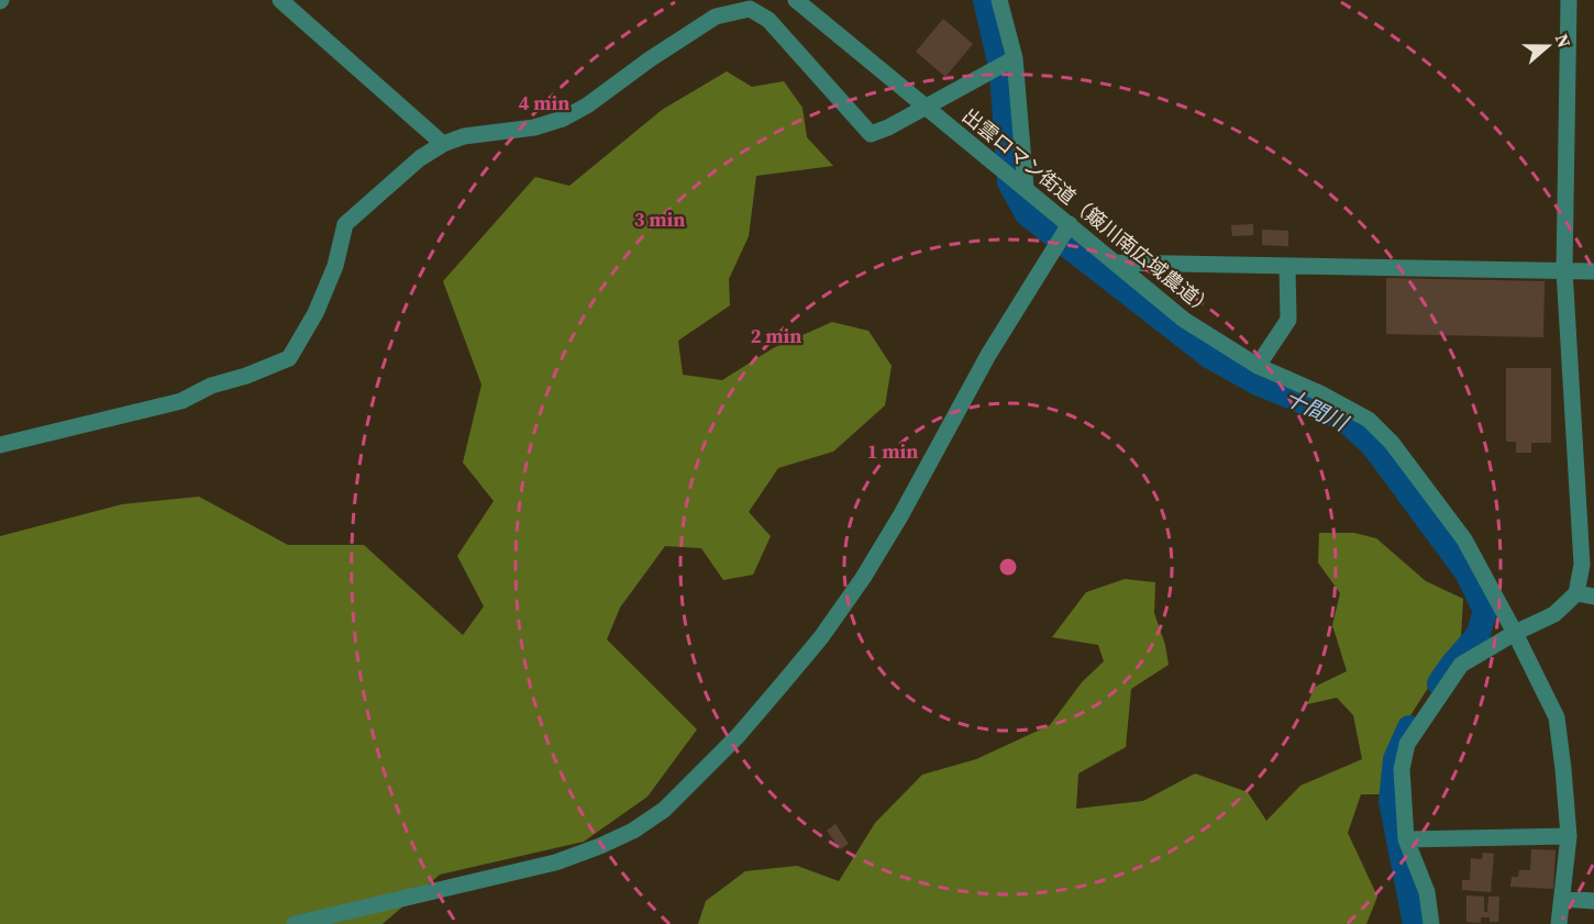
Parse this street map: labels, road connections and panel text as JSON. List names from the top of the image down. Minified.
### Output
{"streets":{"street":["出雲ロマン街道（簸川南広域農道）"]},"water":["十間川"],"north":"right","rings":["4 min","3 min","2 min","1 min"]}
